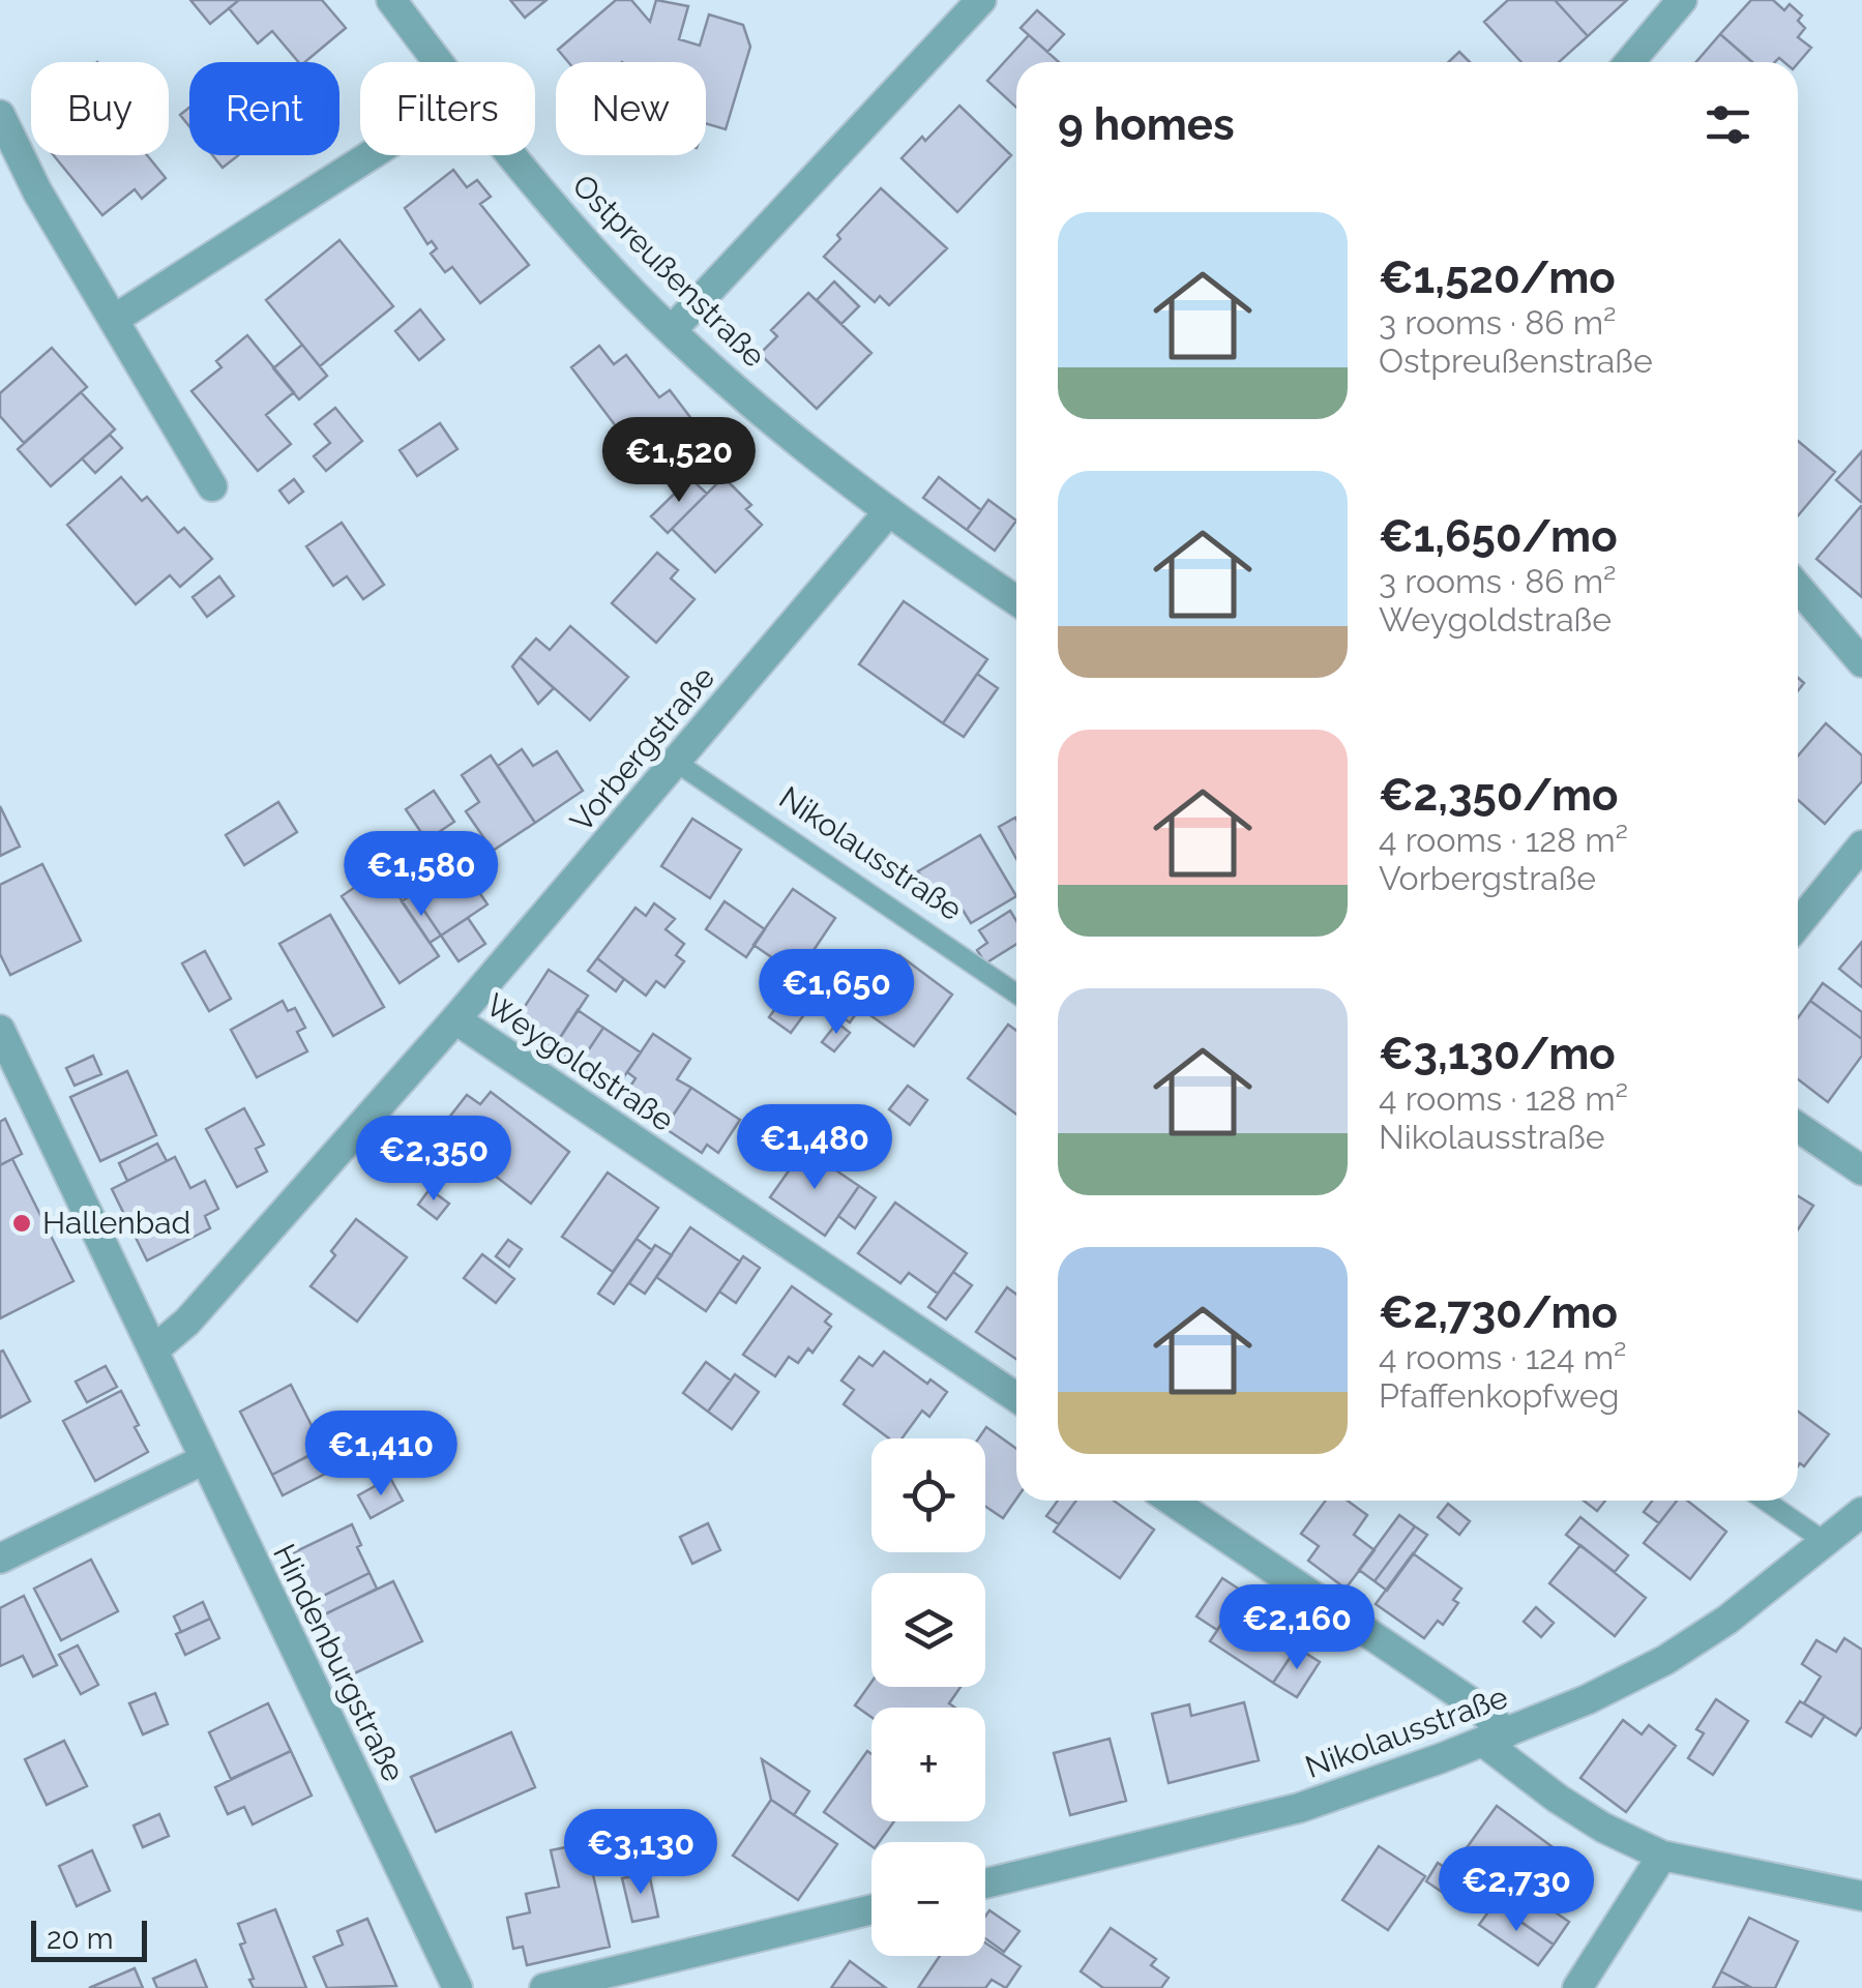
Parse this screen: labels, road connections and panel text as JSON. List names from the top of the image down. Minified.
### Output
{"streets":{"street":["Ostpreußenstraße","Vorbergstraße","Nikolausstraße","Weygoldstraße","Hindenburgstraße"]},"crossings":[["Ostpreußenstraße","Vorbergstraße"],["Vorbergstraße","Nikolausstraße"],["Vorbergstraße","Weygoldstraße"],["Vorbergstraße","Hindenburgstraße"]],"places":["Hallenbad"],"scale_bar":"20 m","page":{"chip":["Buy","Rent","Filters","New"],"heading":"9 homes","list":[{"name":"€1,520/mo","note":"3 rooms · 86 m² · Ostpreußenstraße"},{"name":"€1,650/mo","note":"3 rooms · 86 m² · Weygoldstraße"},{"name":"€2,350/mo","note":"4 rooms · 128 m² · Vorbergstraße"},{"name":"€3,130/mo","note":"4 rooms · 128 m² · Nikolausstraße"},{"name":"€2,730/mo","note":"4 rooms · 124 m² · Pfaffenkopfweg"}],"price":["€1,520","€1,580","€1,650","€1,480","€2,350","€1,410","€2,160","€3,130","€2,730"],"map_buttons":["+","−"],"scale":"20 m"}}
